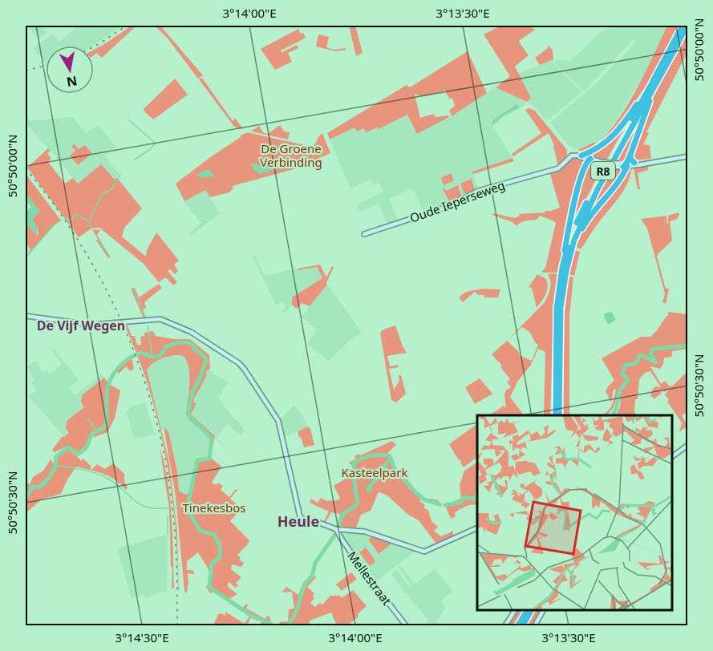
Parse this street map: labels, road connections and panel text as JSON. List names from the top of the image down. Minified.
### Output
{"streets":{"highway":["R8"],"street":["Oude Ieperseweg","Mellestraat"]},"districts":["De Vijf Wegen","Heule"],"parks":["De Groene Verbinding","Kasteelpark","Tinekesbos"],"north":"bottom","coordinates":["3°14'00\"E","3°13'30\"E","50°50'00\"N","50°50'30\"N","3°14'30\"E"]}
